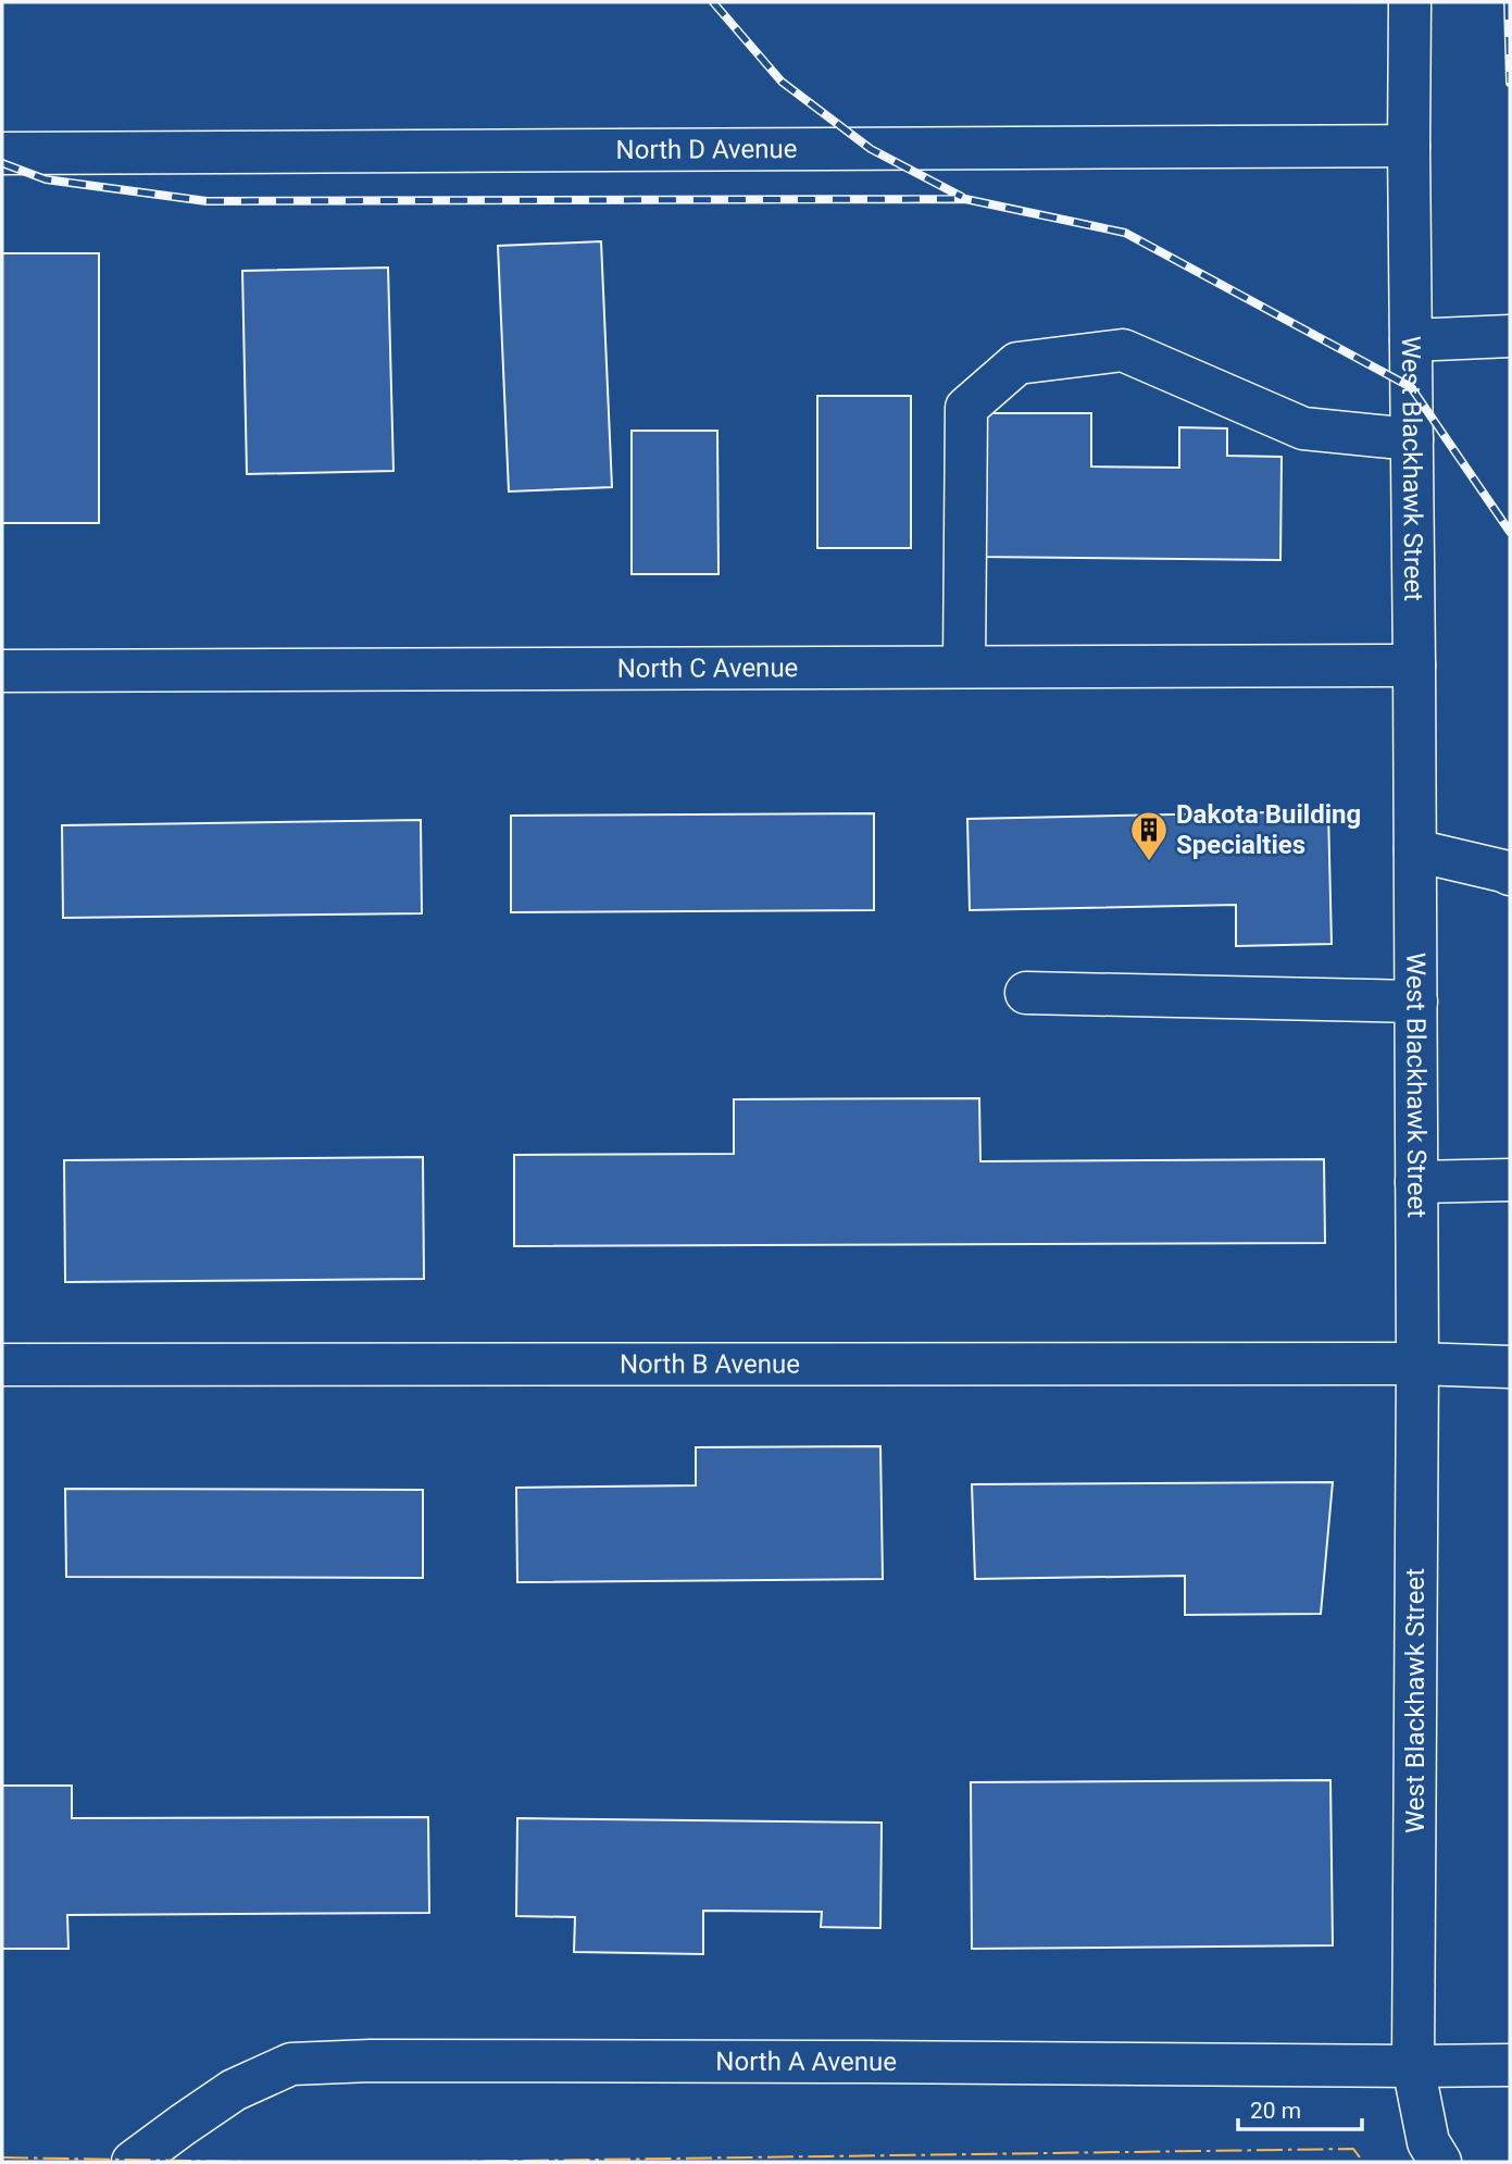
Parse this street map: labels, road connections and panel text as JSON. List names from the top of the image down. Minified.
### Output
{"streets":{"street":["North D Avenue","West Blackhawk Street","North C Avenue","North B Avenue","North A Avenue"]},"crossings":[["North D Avenue","West Blackhawk Street"],["West Blackhawk Street","North C Avenue"],["West Blackhawk Street","North B Avenue"],["West Blackhawk Street","North A Avenue"]],"places":{"building":["Dakota Building Specialties"]},"scale_bar":"20 m"}
